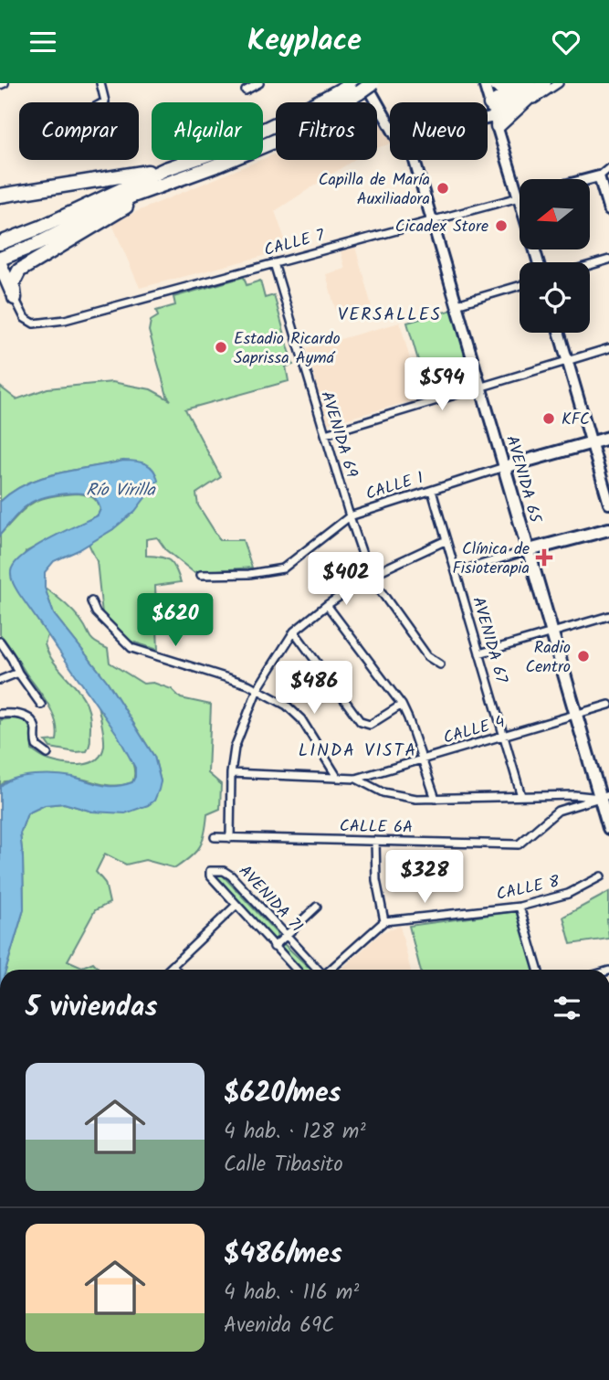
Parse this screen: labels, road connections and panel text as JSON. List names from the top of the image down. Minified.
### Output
{"streets":{"main road":["AVENIDA 65","CALLE 1"],"street":["CALLE 7","AVENIDA 69","AVENIDA 67","CALLE 4","CALLE 6A","CALLE 8","AVENIDA 71"]},"crossings":[["CALLE 7","AVENIDA 69"],["CALLE 7","AVENIDA 65"],["AVENIDA 69","CALLE 1"],["AVENIDA 65","CALLE 1"],["AVENIDA 65","CALLE 4"],["AVENIDA 65","CALLE 6A"],["CALLE 1","AVENIDA 67"],["AVENIDA 67","CALLE 4"]],"districts":["VERSALLES","LINDA VISTA"],"water":["Río Virilla"],"places":{"other":["Capilla de María Auxiliadora","Cicadex Store","Estadio Ricardo Saprissa Aymá","KFC","Radio Centro"],"health":["Clínica de Fisioterapia"]},"north":"left","page":{"header":"Keyplace","chip":["Comprar","Alquilar","Filtros","Nuevo"],"price":["$594","$402","$620","$486","$328"],"heading":"5 viviendas","list":[{"name":"$620/mes","note":"4 hab. · 128 m² · Calle Tibasito"},{"name":"$486/mes","note":"4 hab. · 116 m² · Avenida 69C"}]}}
